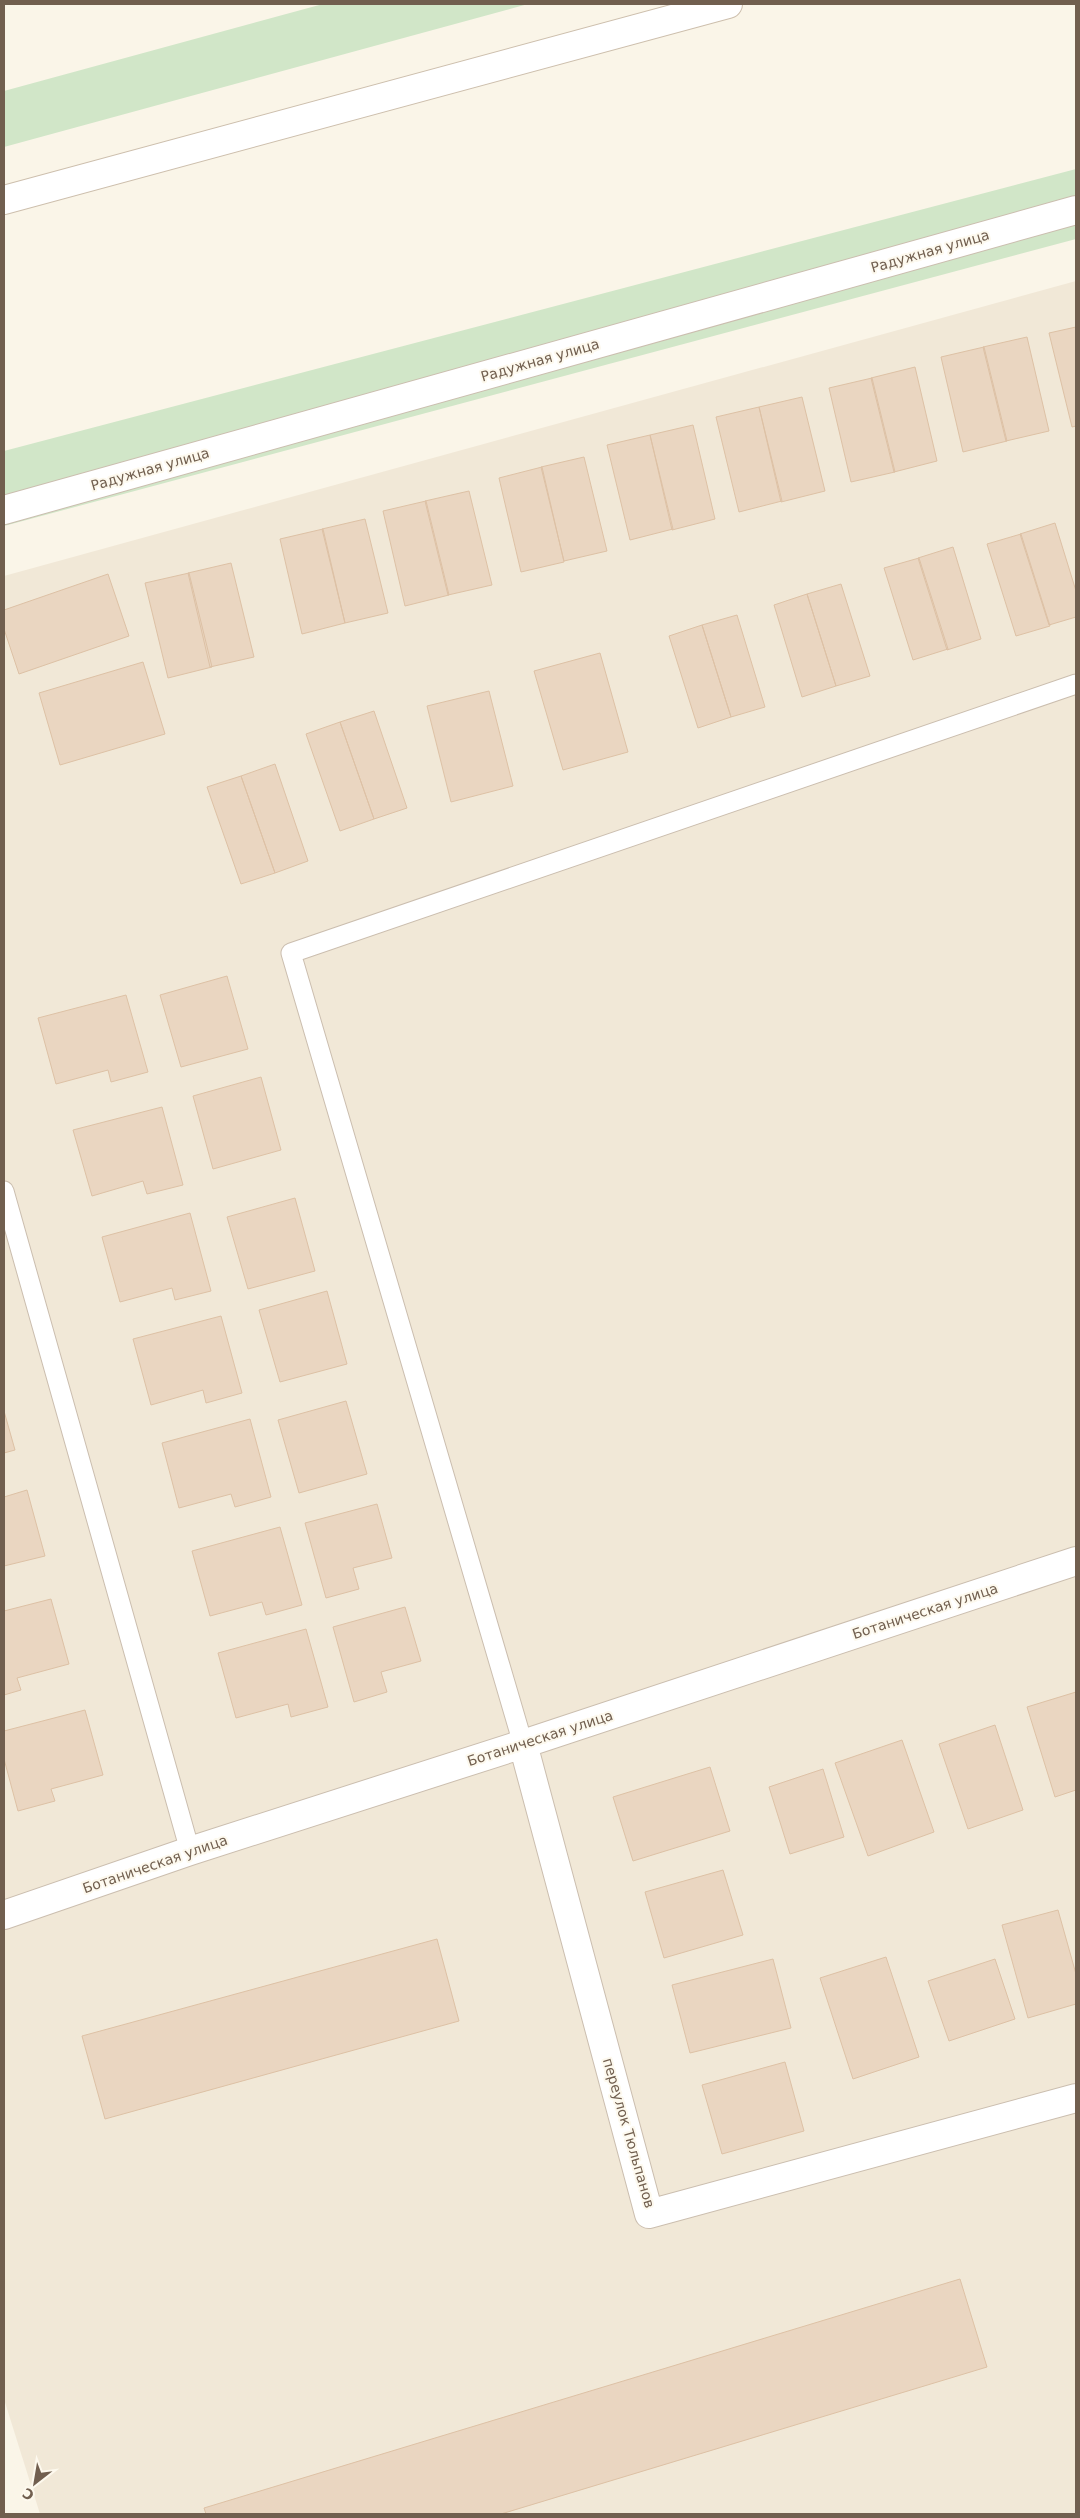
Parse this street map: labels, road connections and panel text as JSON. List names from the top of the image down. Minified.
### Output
{"streets":{"street":["Радужная улица","Ботаническая улица","переулок Тюльпанов"]},"crossings":[["Ботаническая улица","переулок Тюльпанов"]],"north":"bottom left"}
